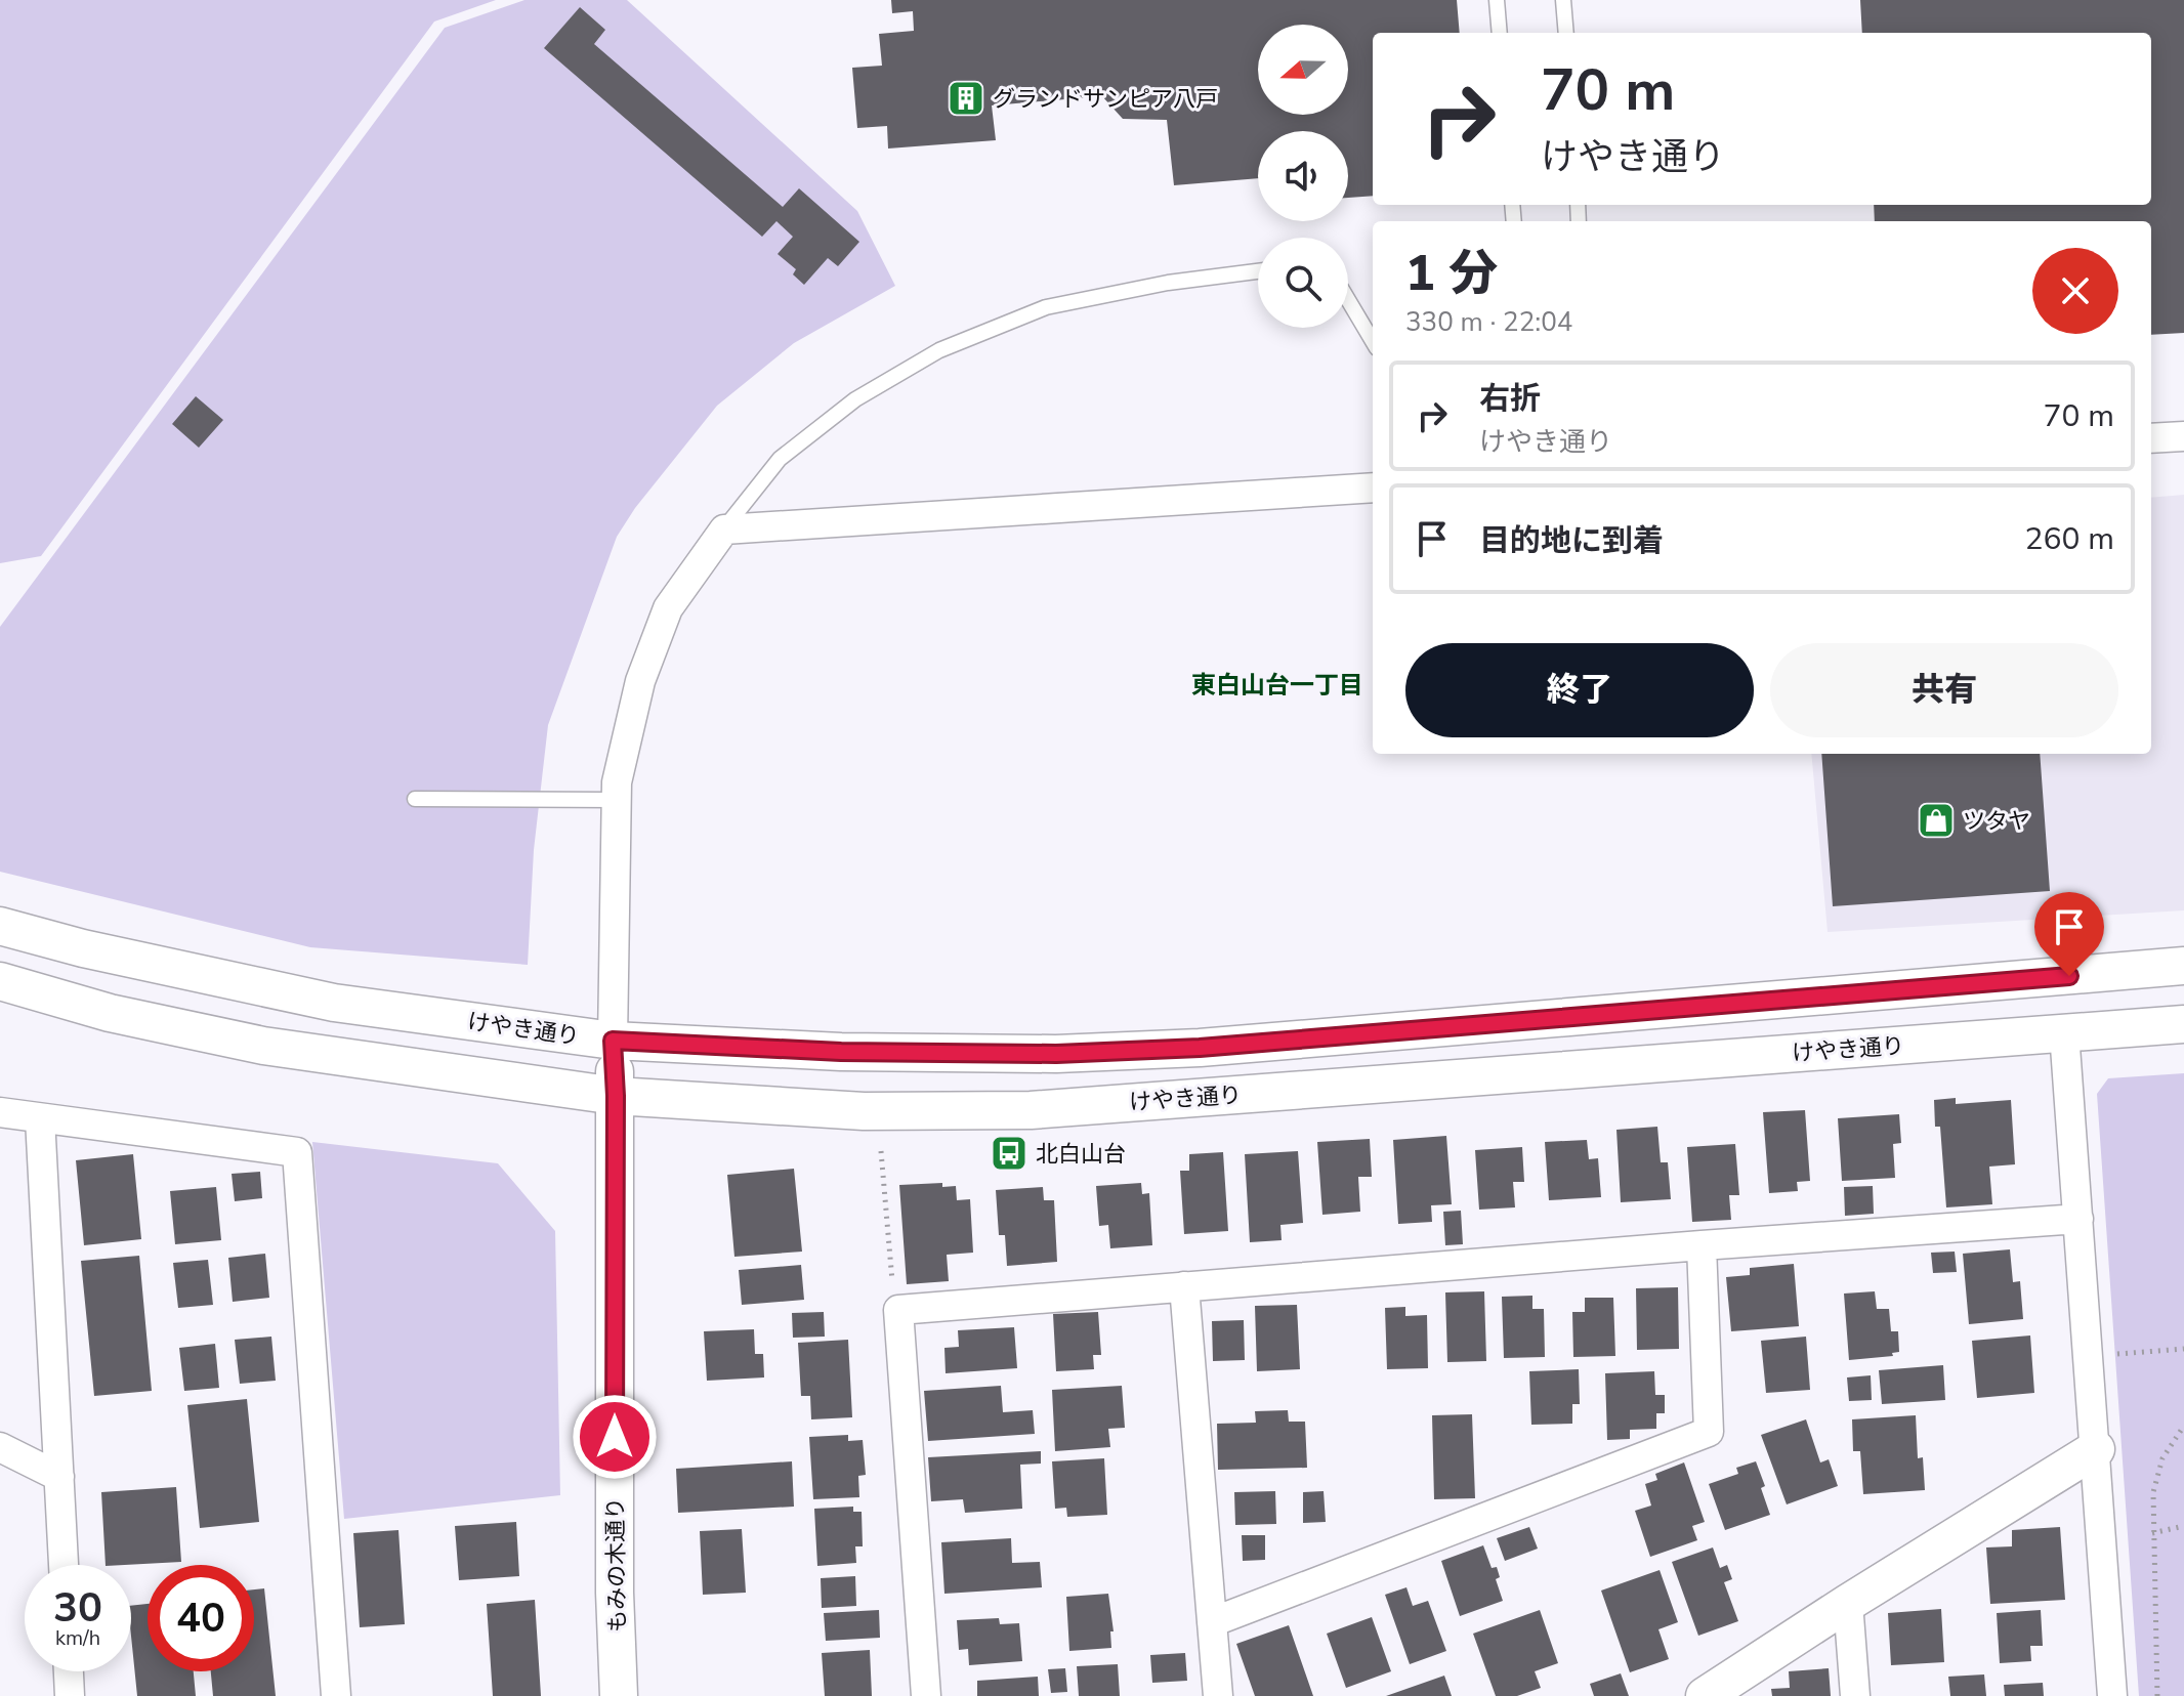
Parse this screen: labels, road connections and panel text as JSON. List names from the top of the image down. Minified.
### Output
{"streets":{"street":["けやき通り","もみの木通り"]},"crossings":[["けやき通り","もみの木通り"]],"districts":["東白山台一丁目"],"places":{"building":["グランドサンピア八戸"],"shop":["ツタヤ"],"bus stop":["北白山台"]},"north":"left","page":{"turn":["70 m","けやき通り"],"heading":["1 分","330 m · 22:04"],"list":[{"name":"右折","note":"けやき通り","value":"70 m"},{"name":"目的地に到着","value":"260 m"}],"buttons":["終了","共有"],"speed":"30 km/h","limit":"40"}}
